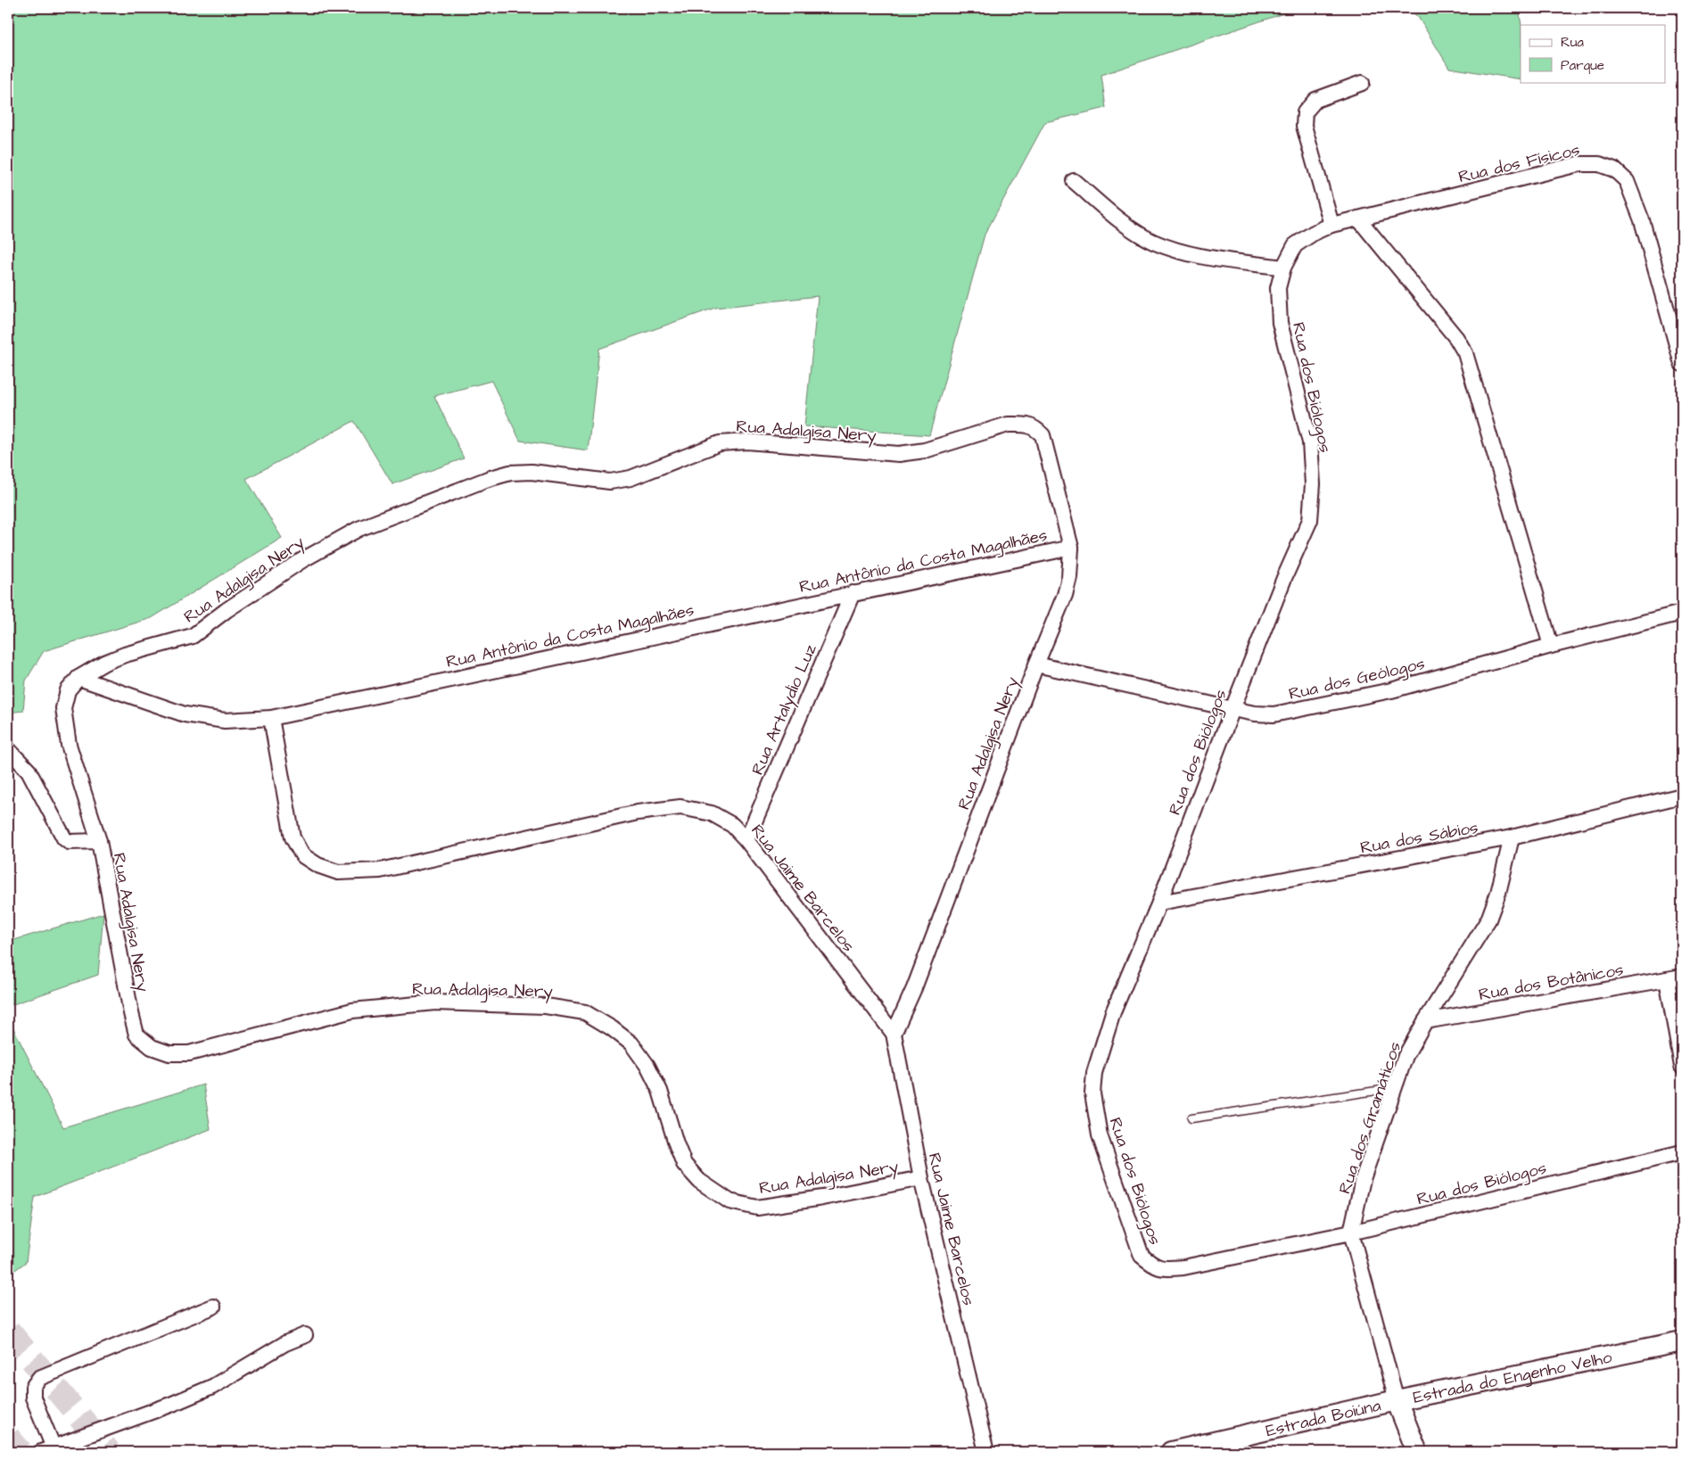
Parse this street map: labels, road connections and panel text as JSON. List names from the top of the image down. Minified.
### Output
{"streets":{"street":["Rua dos Físicos","Rua dos Biólogos","Rua Adalgisa Nery","Rua Antônio da Costa Magalhães","Rua dos Geólogos","Rua Artalydio Luz","Rua dos Sábios","Rua Jaime Barcelos","Rua dos Botânicos","Rua dos Gramáticos","Estrada do Engenho Velho","Estrada Boiúna"]},"crossings":[["Rua dos Físicos","Rua dos Biólogos"],["Rua dos Biólogos","Rua dos Geólogos"],["Rua dos Biólogos","Rua dos Sábios"],["Rua dos Biólogos","Rua dos Gramáticos"],["Rua Adalgisa Nery","Rua Antônio da Costa Magalhães"],["Rua Adalgisa Nery","Rua dos Geólogos"],["Rua Adalgisa Nery","Rua Jaime Barcelos"],["Rua Antônio da Costa Magalhães","Rua Artalydio Luz"],["Rua Antônio da Costa Magalhães","Rua Jaime Barcelos"],["Rua Artalydio Luz","Rua Jaime Barcelos"],["Rua dos Sábios","Rua dos Gramáticos"],["Rua dos Botânicos","Rua dos Gramáticos"],["Rua dos Gramáticos","Estrada do Engenho Velho"],["Rua dos Gramáticos","Estrada Boiúna"],["Estrada do Engenho Velho","Estrada Boiúna"]],"legend":["Rua","Parque"]}
